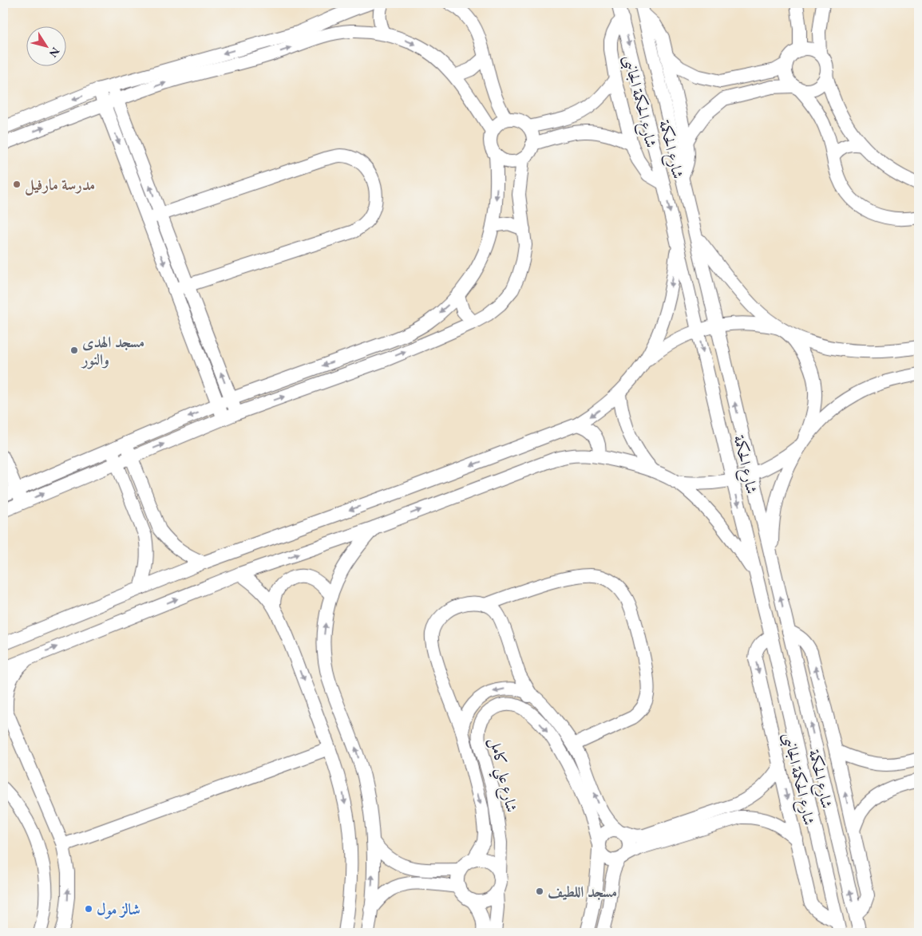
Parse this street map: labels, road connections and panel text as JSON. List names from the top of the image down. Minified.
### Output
{"streets":{"street":["شارع الحكمة الجانبى","شارع الحكمة","شارع علي كامل"]},"crossings":[["شارع الحكمة الجانبى","شارع الحكمة"]],"places":["مدرسة مارفيل","مسجد الهدى والنور","مسجد اللطيف","شالز مول"],"north":"bottom right"}
